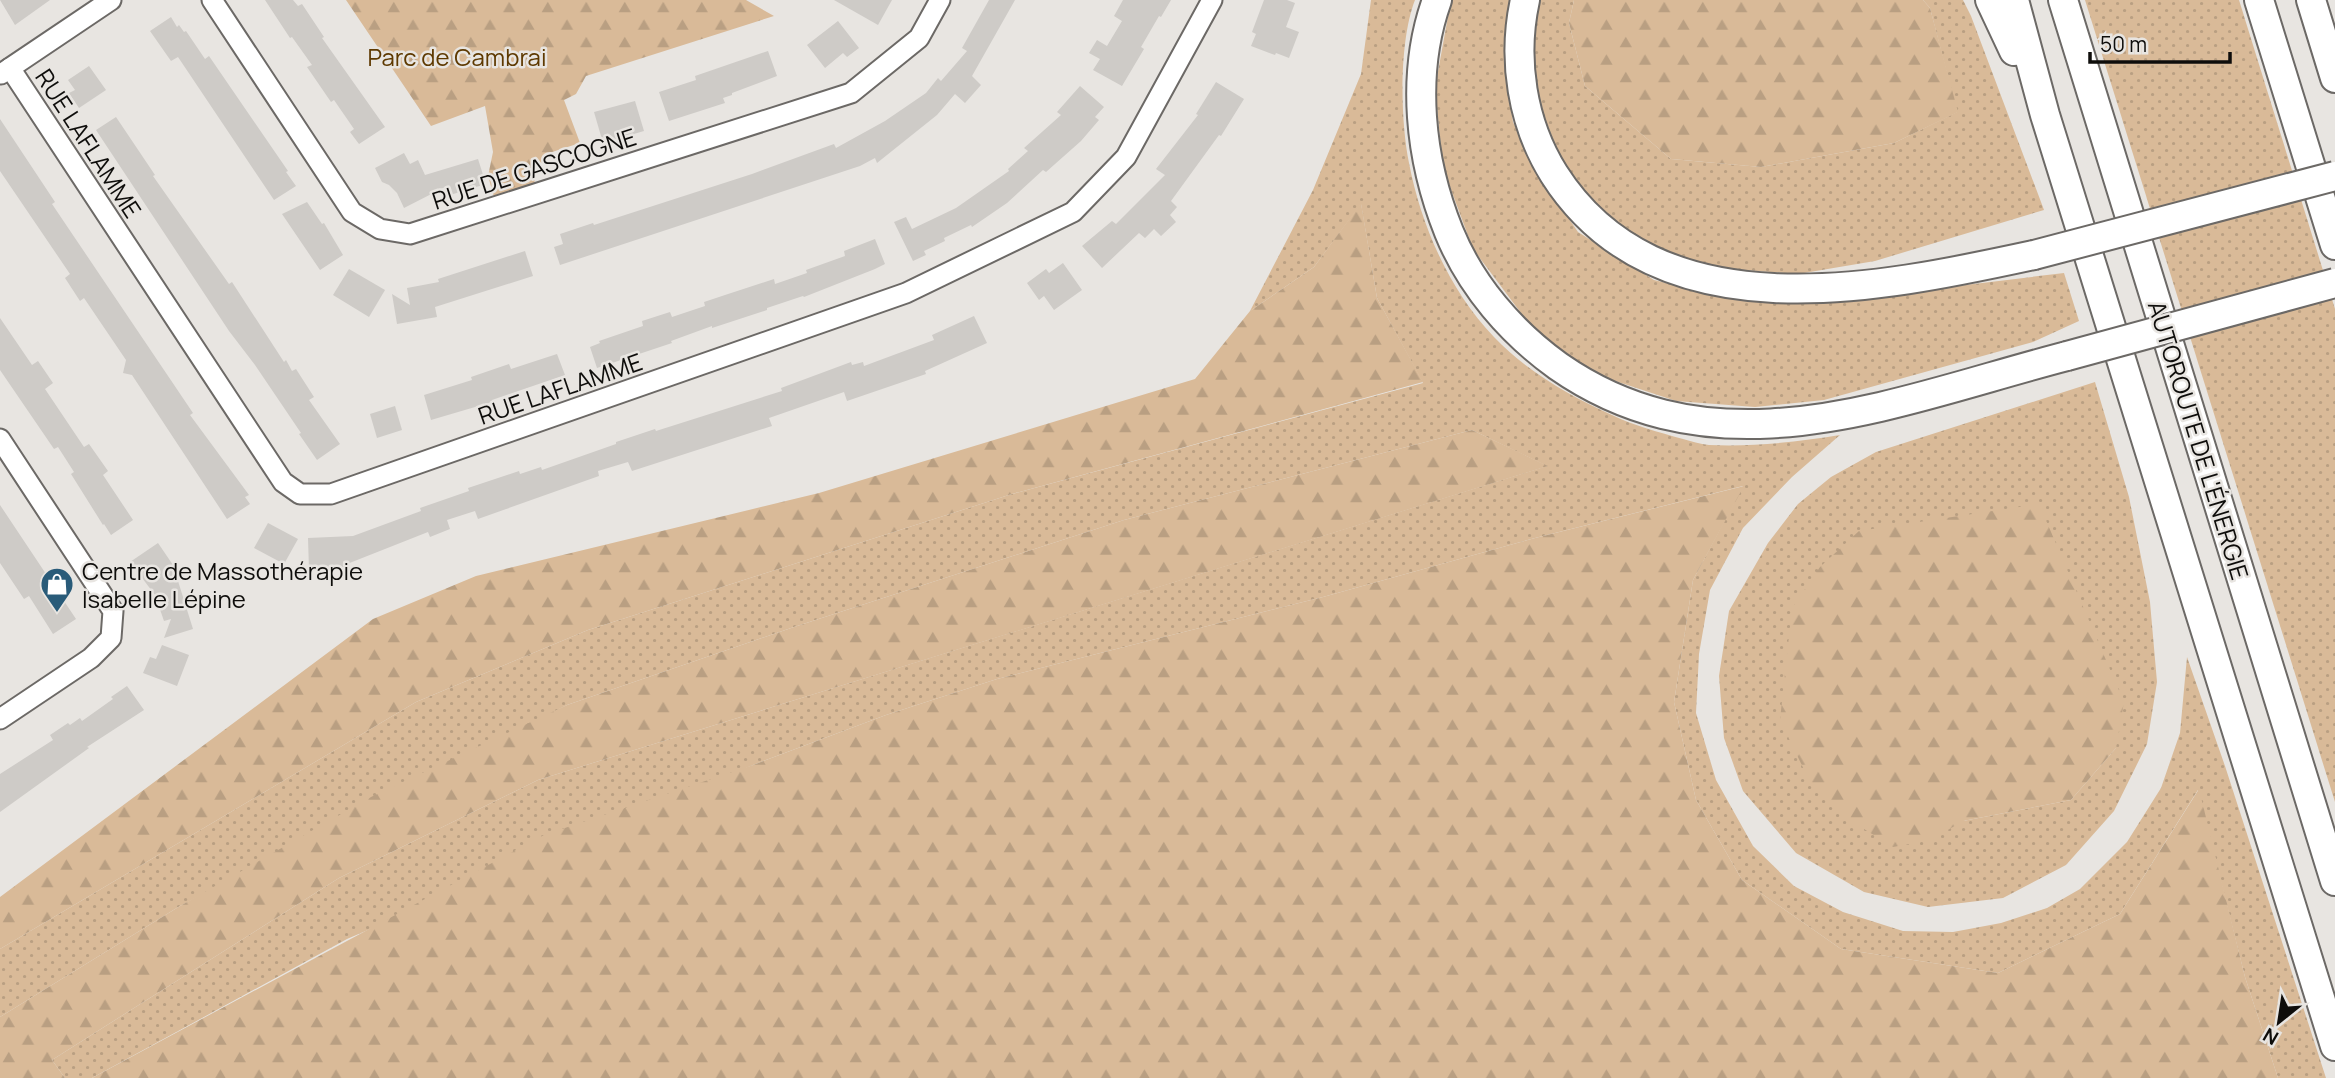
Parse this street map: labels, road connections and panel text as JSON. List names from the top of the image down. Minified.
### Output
{"streets":{"highway":["AUTOROUTE DE L'ÉNERGIE"],"street":["RUE LAFLAMME","RUE DE GASCOGNE"]},"parks":["Parc de Cambrai"],"places":{"shop":["Centre de Massothérapie Isabelle Lépine"]},"scale_bar":"50 m","north":"bottom left"}
